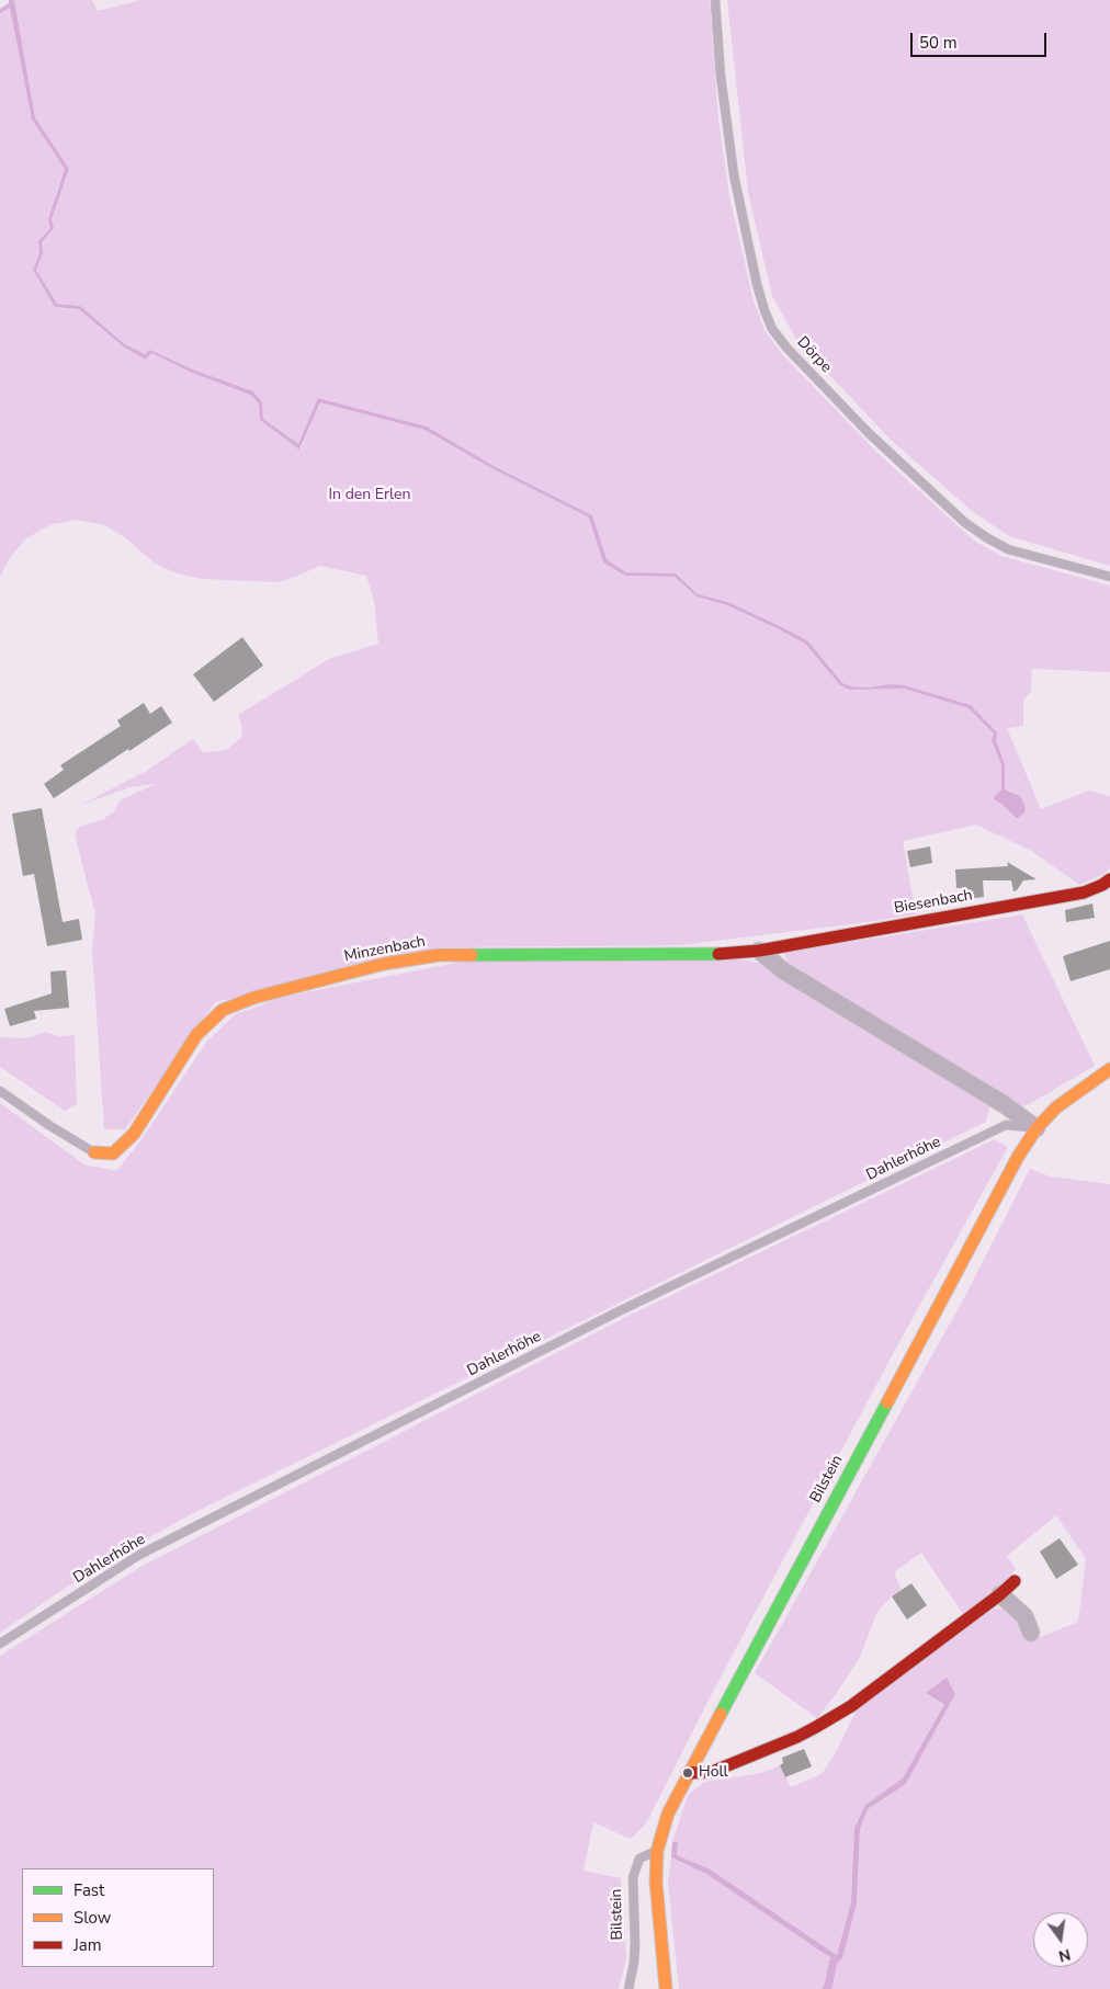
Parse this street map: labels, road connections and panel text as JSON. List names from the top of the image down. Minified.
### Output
{"streets":{"street":["Biesenbach","Minzenbach","Bilstein"],"lane":["Dörpe","Dahlerhöhe"]},"crossings":[["Biesenbach","Minzenbach"],["Dahlerhöhe","Bilstein"]],"parks":["In den Erlen"],"places":["Holl"],"legend":["Fast","Slow","Jam"],"scale_bar":"50 m","north":"bottom"}
